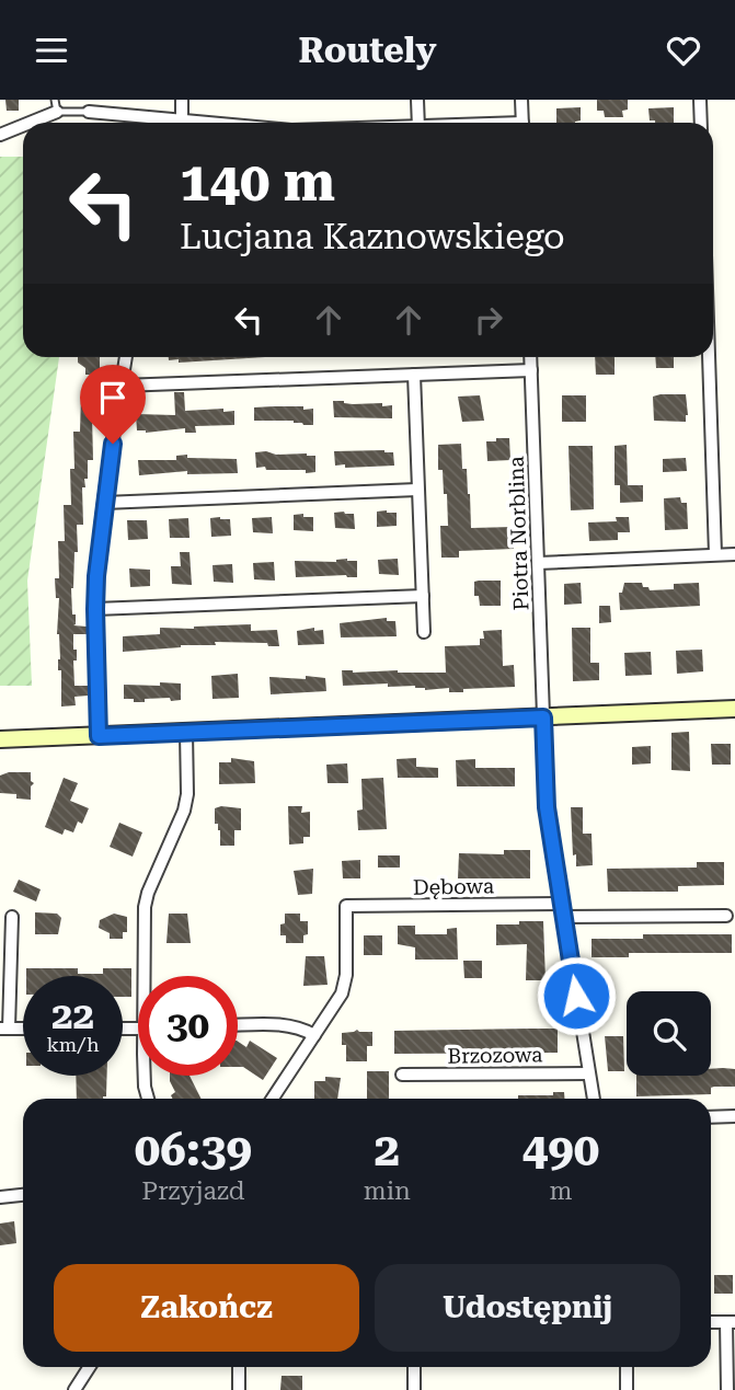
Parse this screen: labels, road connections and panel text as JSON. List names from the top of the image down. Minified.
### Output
{"streets":{"street":["Piotra Norblina","Dębowa","Brzozowa"]},"crossings":[["Piotra Norblina","Dębowa"],["Piotra Norblina","Brzozowa"]],"page":{"header":"Routely","turn":["140 m","Lucjana Kaznowskiego"],"speed":"22 km/h","limit":"30","eta":["06:39","Przyjazd","2","min","490","m"],"buttons":["Zakończ","Udostępnij"]}}
